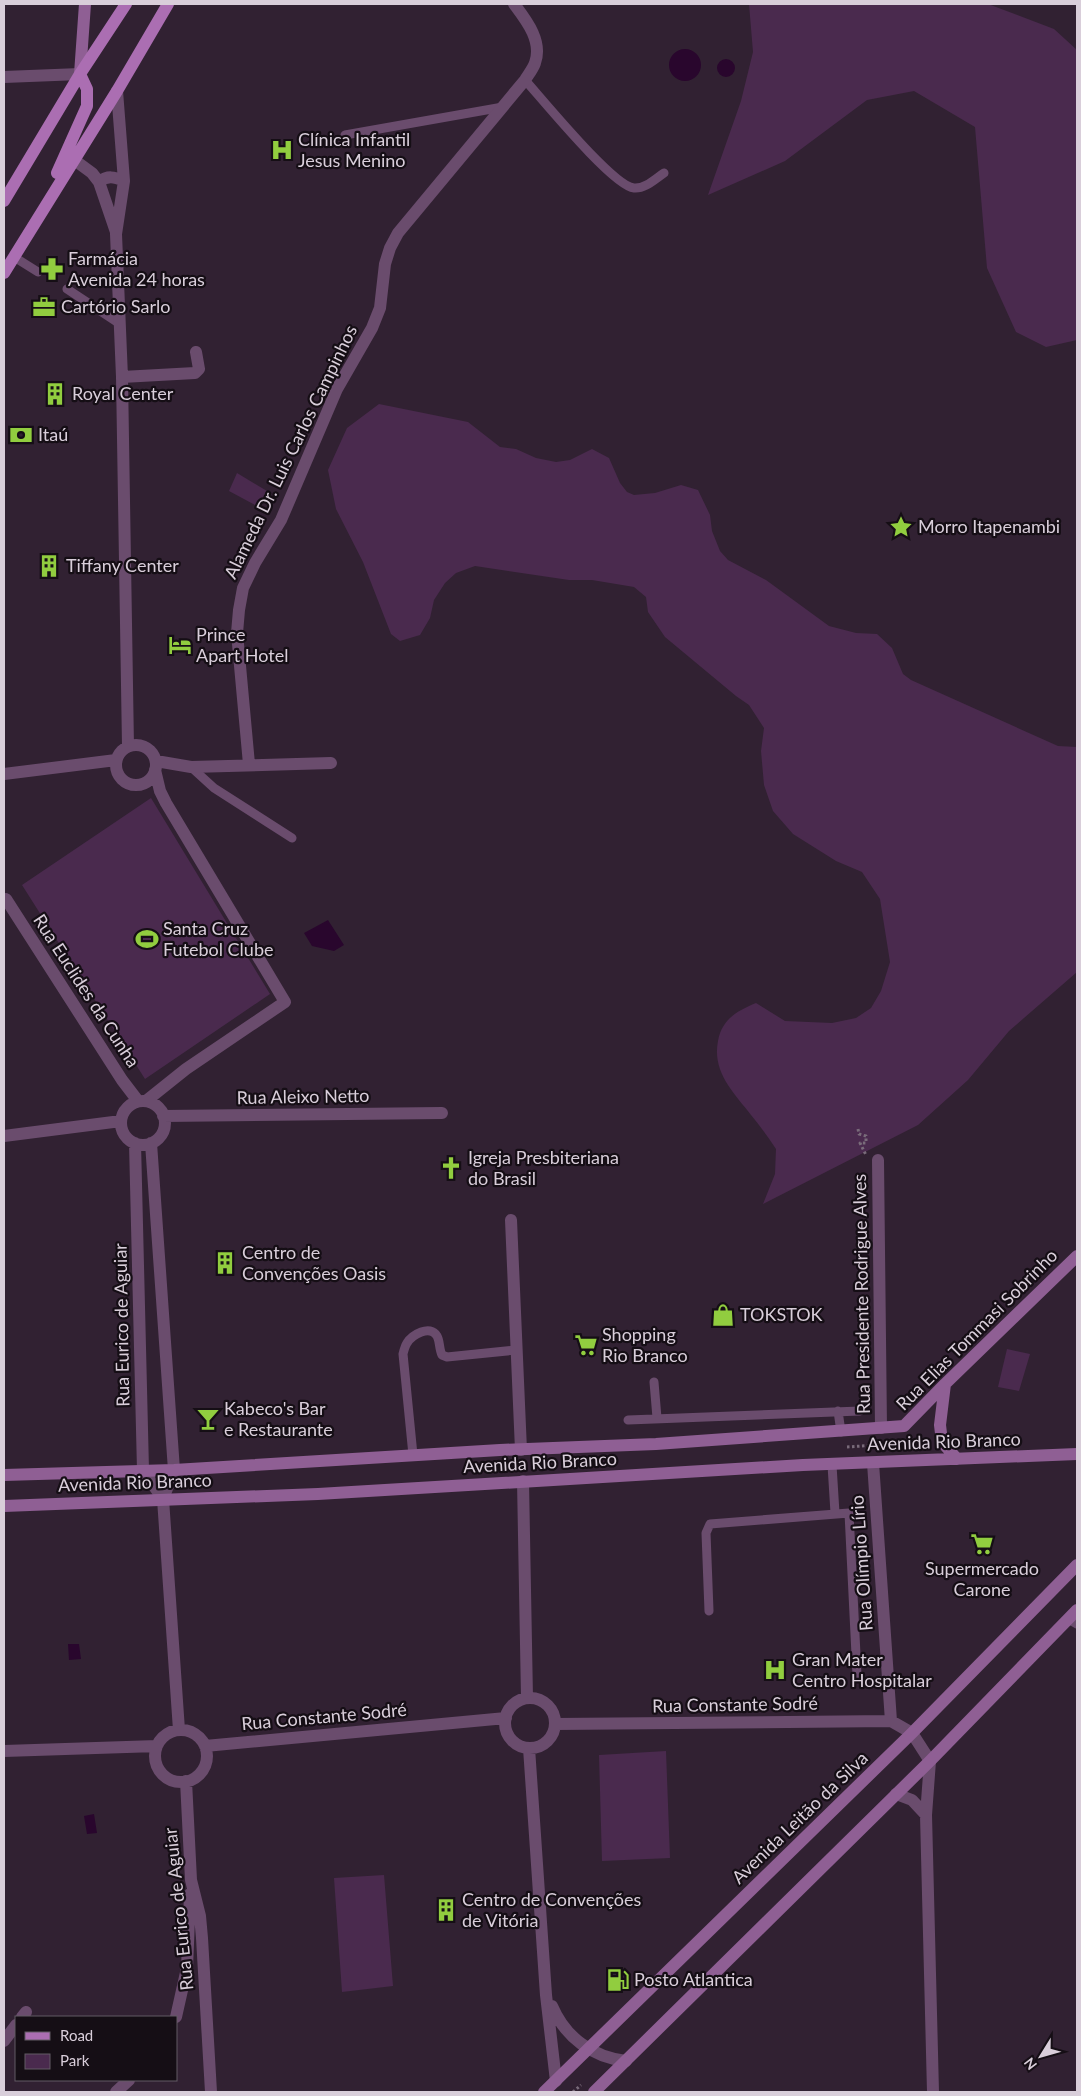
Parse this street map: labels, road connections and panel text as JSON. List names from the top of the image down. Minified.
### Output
{"streets":{"street":["Alameda Dr. Luis Carlos Campinhos","Rua Euclides da Cunha","Rua Aleixo Netto","Rua Presidente Rodrigue Alves","Rua Eurico de Aguiar","Rua Elias Tommasi Sobrinho","Avenida Rio Branco","Rua Olímpio Lírio","Rua Constante Sodré","Avenida Leitão da Silva"]},"crossings":[["Rua Euclides da Cunha","Rua Aleixo Netto"],["Rua Euclides da Cunha","Rua Eurico de Aguiar"],["Rua Aleixo Netto","Rua Eurico de Aguiar"],["Rua Presidente Rodrigue Alves","Avenida Rio Branco"],["Rua Eurico de Aguiar","Avenida Rio Branco"],["Rua Eurico de Aguiar","Rua Constante Sodré"],["Rua Elias Tommasi Sobrinho","Avenida Rio Branco"],["Avenida Rio Branco","Rua Olímpio Lírio"],["Rua Olímpio Lírio","Rua Constante Sodré"]],"places":{"hospital":["Clínica Infantil Jesus Menino","Gran Mater Centro Hospitalar"],"pharmacy":["Farmácia Avenida 24 horas"],"office":["Cartório Sarlo"],"building":["Royal Center","Tiffany Center","Centro de Convenções Oasis","Centro de Convenções de Vitória"],"bank":["Itaú"],"place":["Morro Itapenambi"],"hotel":["Prince Apart Hotel"],"sports":["Santa Cruz Futebol Clube"],"church":["Igreja Presbiteriana do Brasil"],"shop":["TOKSTOK"],"supermarket":["Shopping Rio Branco","Supermercado Carone"],"bar":["Kabeco's Bar e Restaurante"],"fuel station":["Posto Atlantica"]},"legend":["Road","Park"],"north":"bottom left"}
